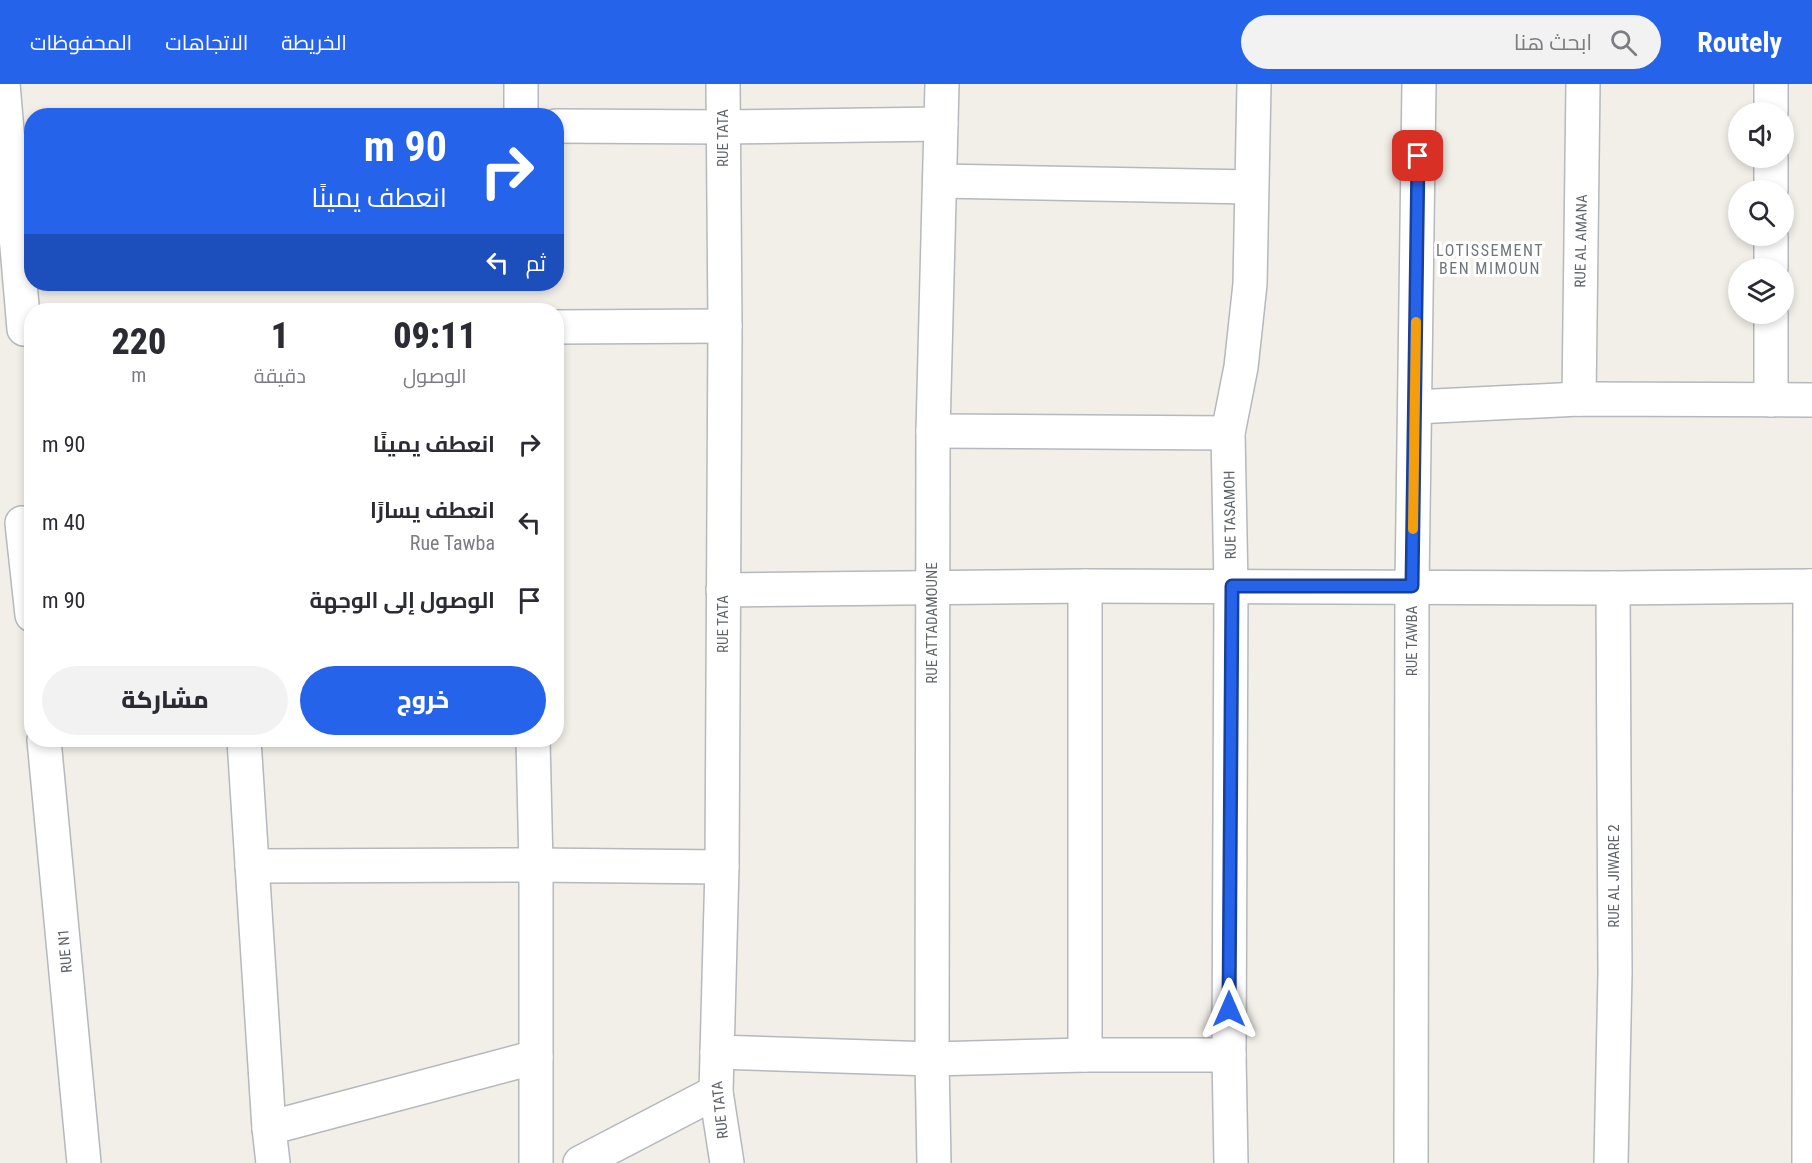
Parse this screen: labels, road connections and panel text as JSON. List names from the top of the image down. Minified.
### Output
{"streets":{"street":["RUE TATA","RUE AL AMANA","RUE TASAMOH","RUE ATTADAMOUNE","RUE TAWBA","RUE AL JIWARE 2","RUE N1"]},"districts":["LOTISSEMENT BEN MIMOUN"],"page":{"header":"Routely","search":"ابحث هنا","nav":["الخريطة","الاتجاهات","المحفوظات"],"turn":["90 m","انعطف يمينًا"],"then":"ثم","eta":["09:11","الوصول","1","دقيقة","220","m"],"list":[{"name":"انعطف يمينًا","value":"90 m"},{"name":"انعطف يسارًا","note":"Rue Tawba","value":"40 m"},{"name":"الوصول إلى الوجهة","value":"90 m"}],"buttons":["خروج","مشاركة"]}}
